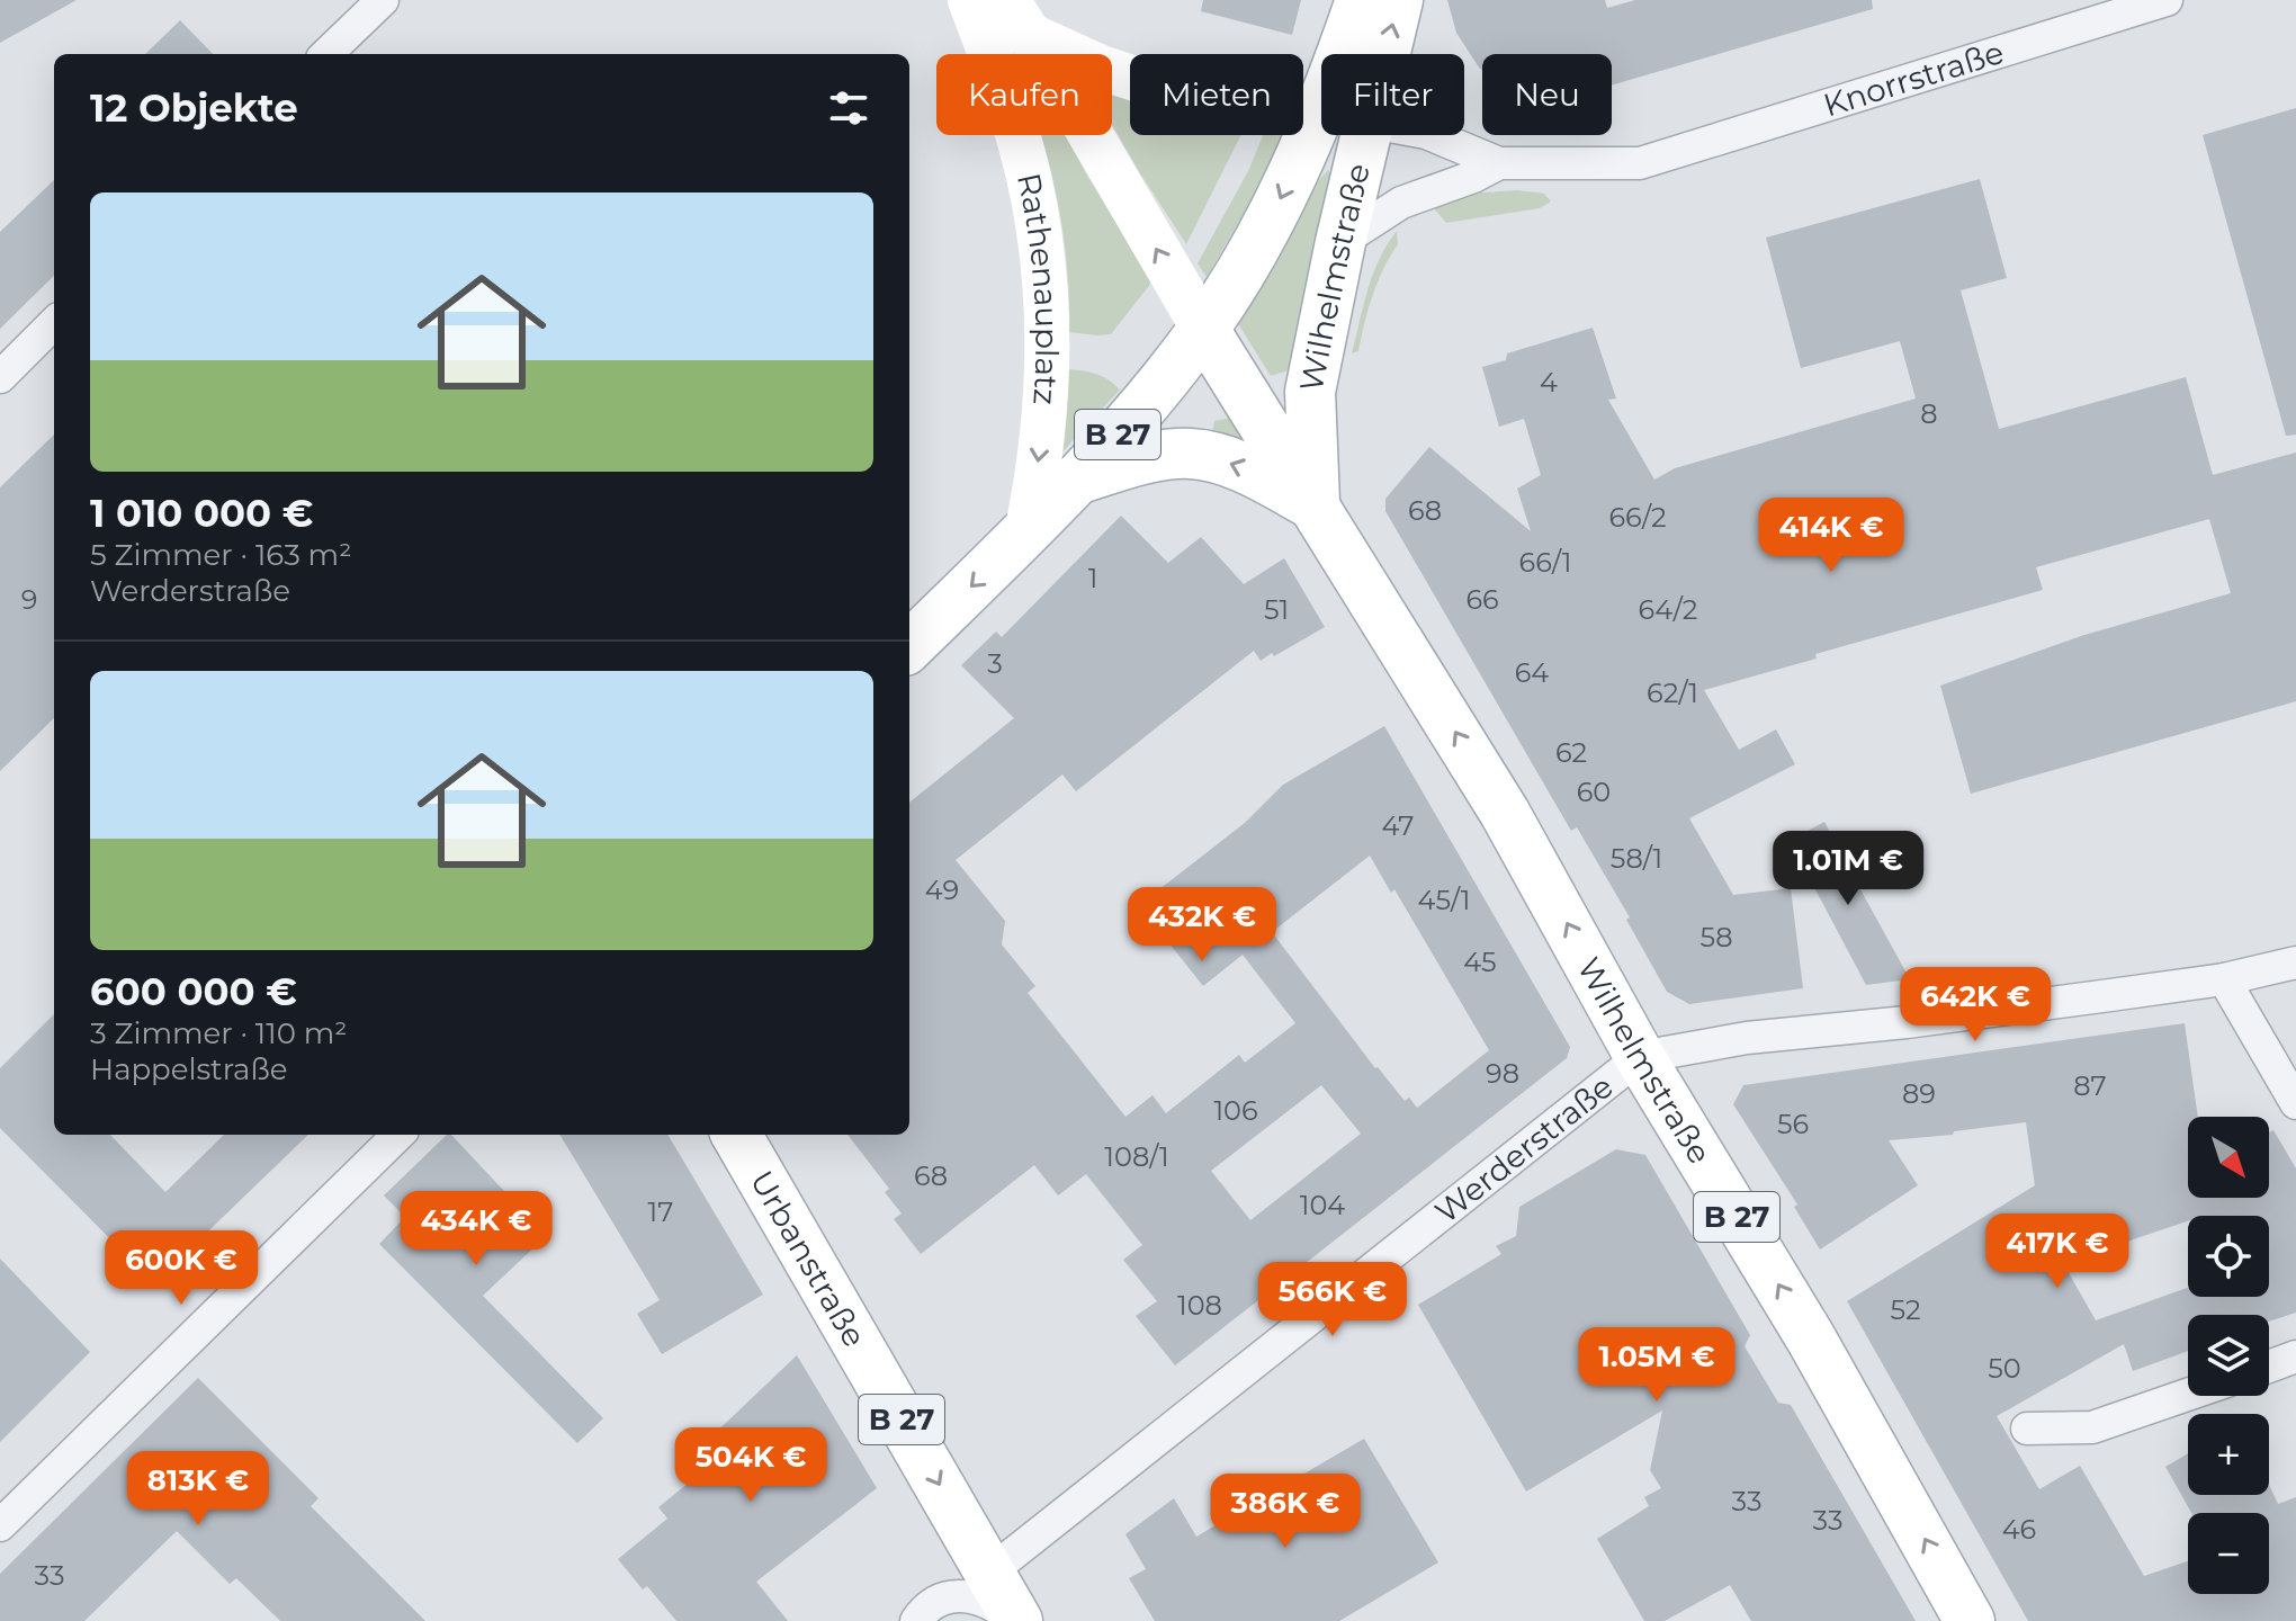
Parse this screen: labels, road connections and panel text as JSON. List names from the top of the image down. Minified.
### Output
{"streets":{"main road":["Wilhelmstraße","Rathenauplatz","B 27","Urbanstraße"],"street":["Knorrstraße","Werderstraße"]},"crossings":[["Knorrstraße","Wilhelmstraße"],["Wilhelmstraße","B 27"],["Wilhelmstraße","Werderstraße"],["Rathenauplatz","B 27"],["Werderstraße","Urbanstraße"]],"one_way":["Wilhelmstraße","Urbanstraße"],"house_numbers":["4","8","68","66/2","66/1","1","9","66","51","64/2","3","64","62/1","62","60","47","58/1","49","45/1","58","45","98","87","89","106","56","108/1","68","104","17","108","52","50","33","33","46","33"],"north":"bottom right","page":{"chip":["Kaufen","Mieten","Filter","Neu"],"heading":"12 Objekte","list":[{"name":"1 010 000 €","note":"5 Zimmer · 163 m² · Werderstraße"},{"name":"600 000 €","note":"3 Zimmer · 110 m² · Happelstraße"}],"price":["414K €","1.01M €","432K €","642K €","434K €","417K €","600K €","566K €","1.05M €","504K €","813K €","386K €"],"map_buttons":["+","−"]}}
